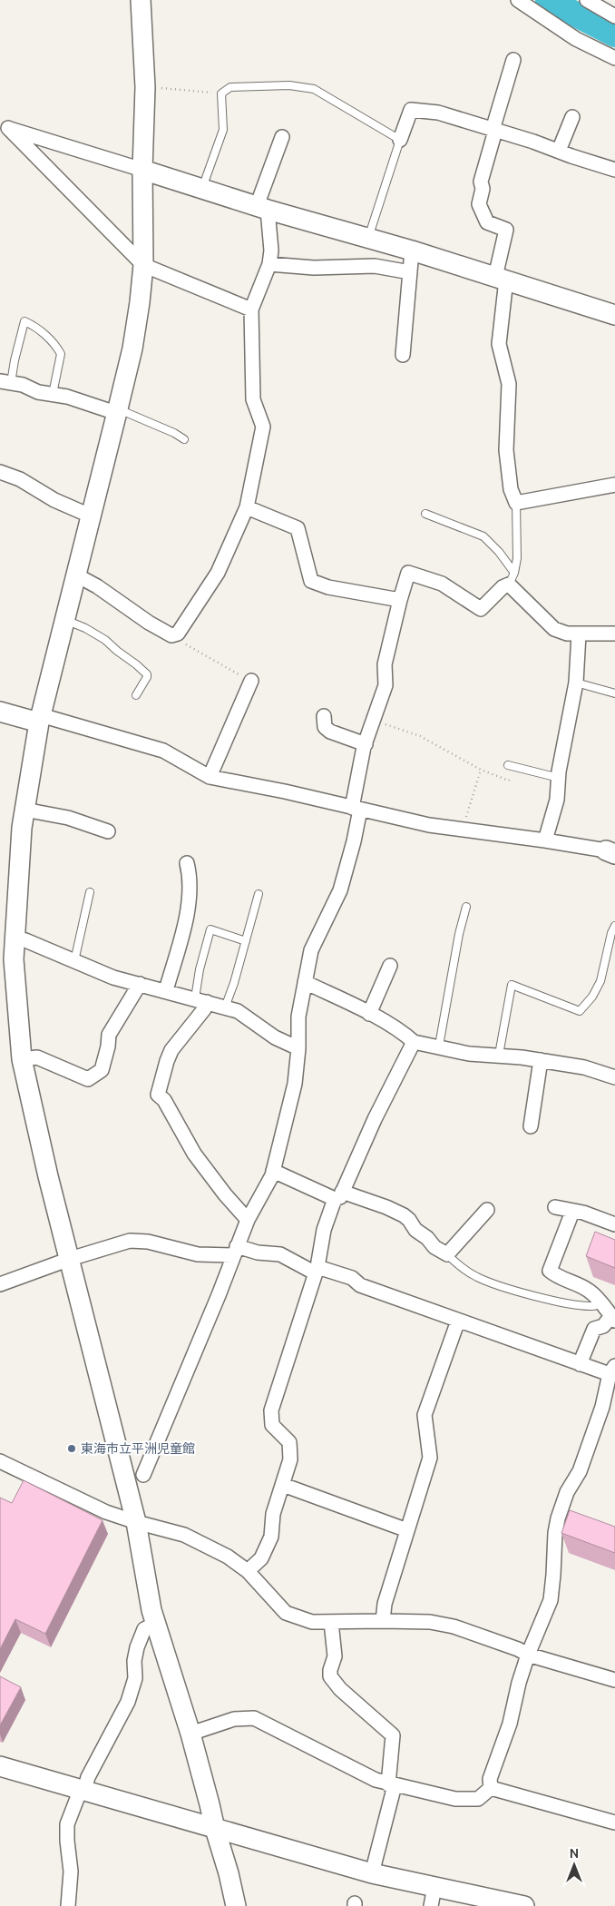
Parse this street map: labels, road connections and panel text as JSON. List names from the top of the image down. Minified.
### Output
{"places":["東海市立平洲児童館"],"north":"top"}
